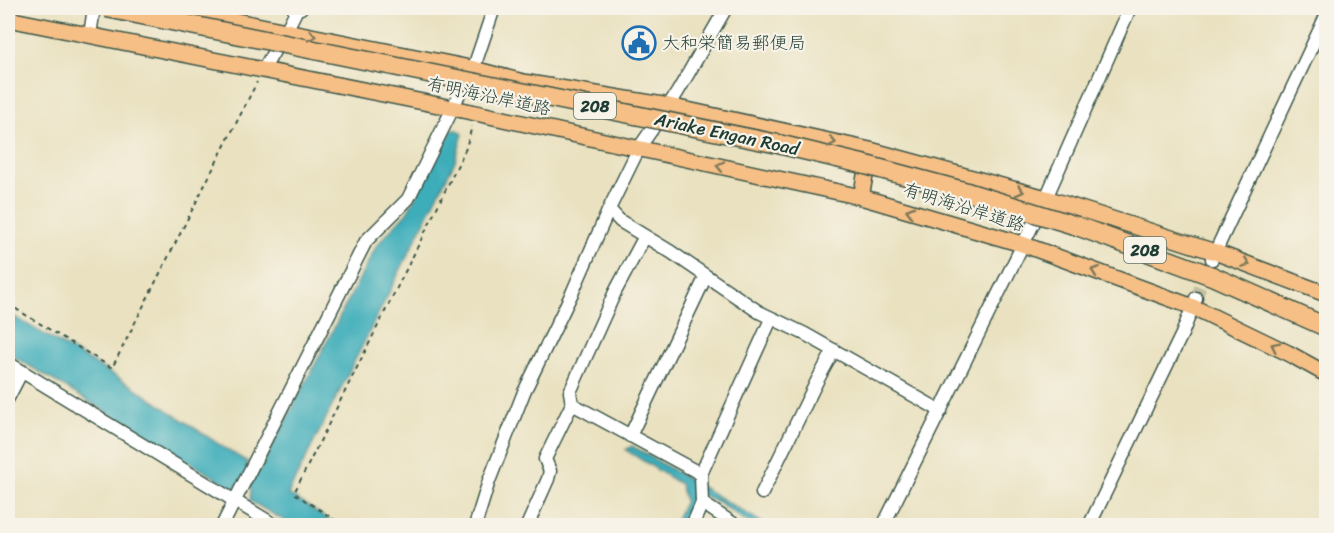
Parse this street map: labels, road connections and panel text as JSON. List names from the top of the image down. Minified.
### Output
{"streets":{"highway":["208","Ariake Engan Road"],"main road":["有明海沿岸道路"]},"crossings":[["有明海沿岸道路","Ariake Engan Road"]],"places":{"public building":["大和栄簡易郵便局"]}}
